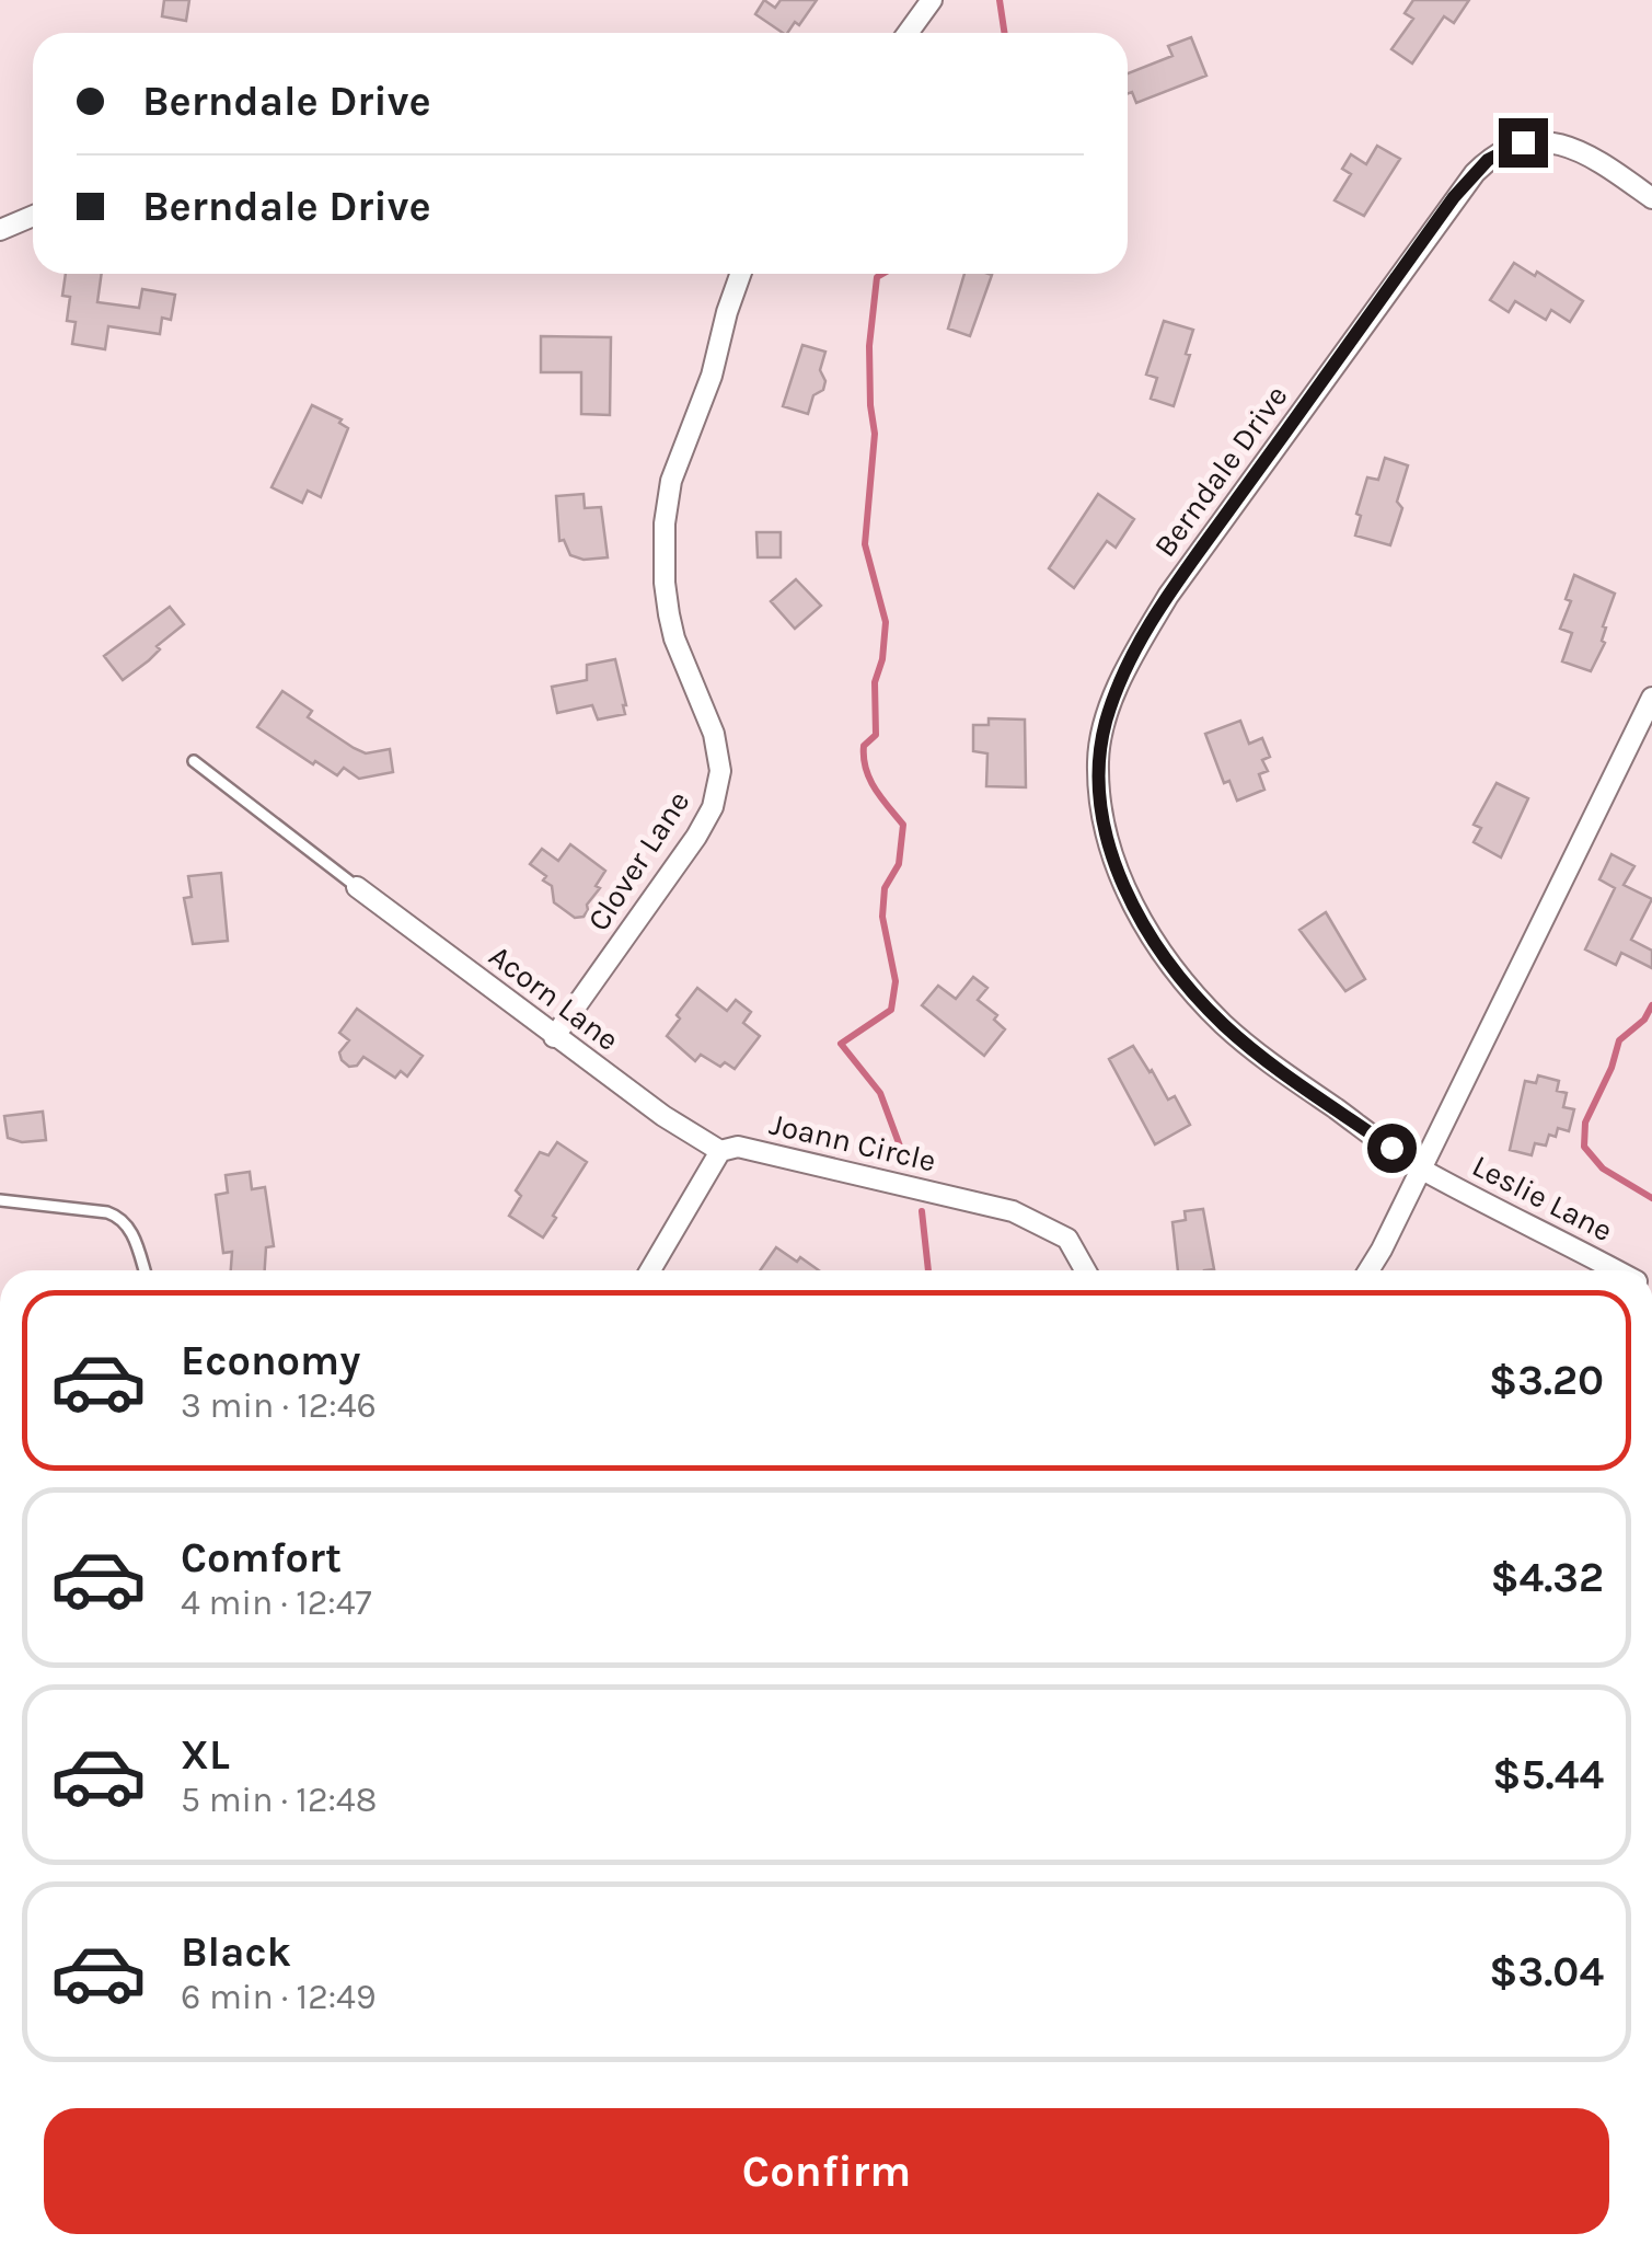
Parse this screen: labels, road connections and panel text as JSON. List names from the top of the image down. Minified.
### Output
{"streets":{"street":["Berndale Drive","Clover Lane","Acorn Lane","Joann Circle","Leslie Lane"]},"crossings":[["Berndale Drive","Leslie Lane"],["Clover Lane","Acorn Lane"],["Acorn Lane","Joann Circle"]],"page":{"banner":["Berndale Drive","Berndale Drive"],"list":[{"name":"Economy","note":"3 min · 12:46","value":"$3.20"},{"name":"Comfort","note":"4 min · 12:47","value":"$4.32"},{"name":"XL","note":"5 min · 12:48","value":"$5.44"},{"name":"Black","note":"6 min · 12:49","value":"$3.04"}],"buttons":"Confirm"}}
